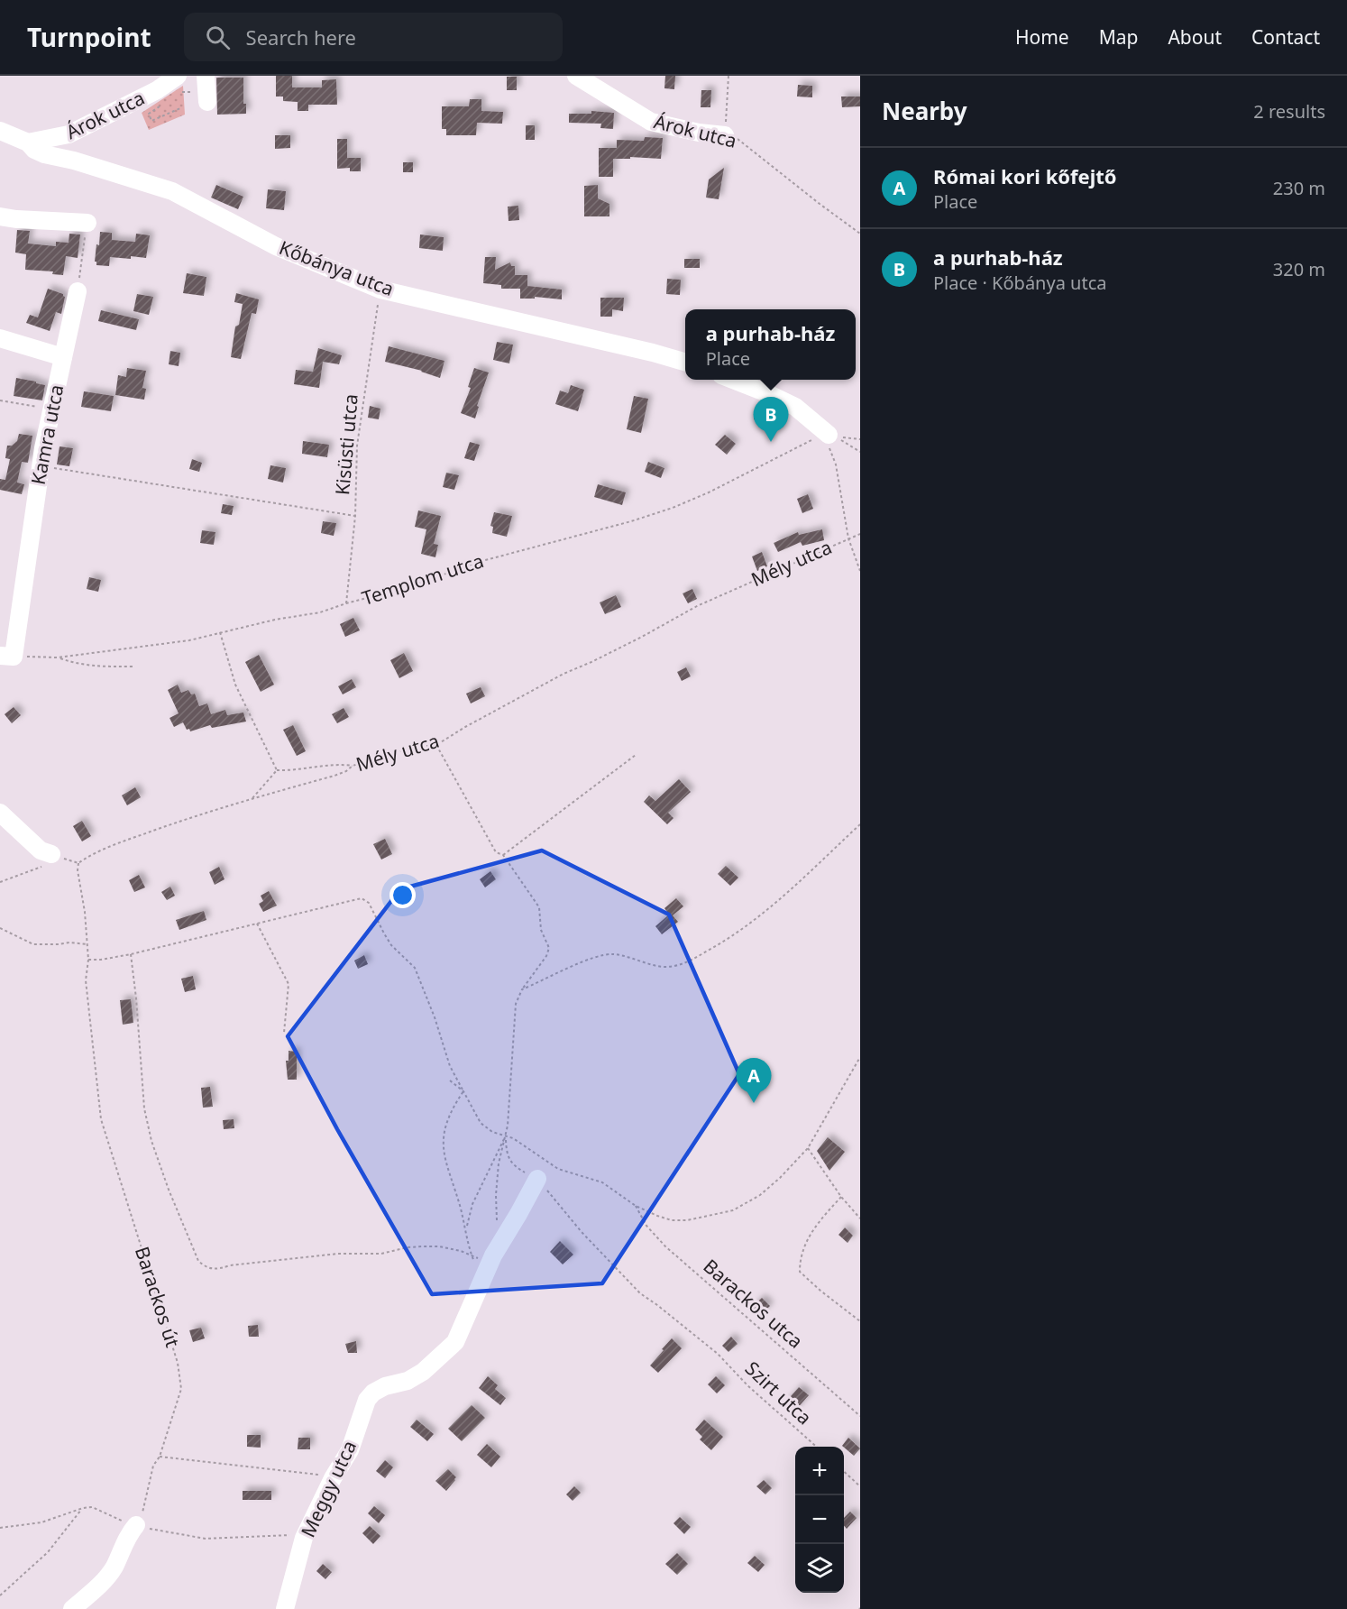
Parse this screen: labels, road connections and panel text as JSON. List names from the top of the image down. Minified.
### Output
{"streets":{"street":["Árok utca","Kőbánya utca","Kamra utca","Meggy utca"],"path":["Kisüsti utca","Mély utca","Templom utca","Barackos út","Barackos utca","Szirt utca"]},"crossings":[["Árok utca","Kőbánya utca"],["Kőbánya utca","Kisüsti utca"],["Kamra utca","Templom utca"],["Kisüsti utca","Templom utca"],["Mély utca","Barackos út"],["Szirt utca","Meggy utca"]],"page":{"header":"Turnpoint","search":"Search here","nav":["Home","Map","About","Contact"],"heading":["Nearby","2 results"],"list":[{"mark":"A","name":"Római kori kőfejtő","note":"Place","value":"230 m"},{"mark":"B","name":"a purhab-ház","note":"Place · Kőbánya utca","value":"320 m"}],"popup":["a purhab-ház","Place"],"pins":["B","A"],"map_buttons":["+","−"]}}
